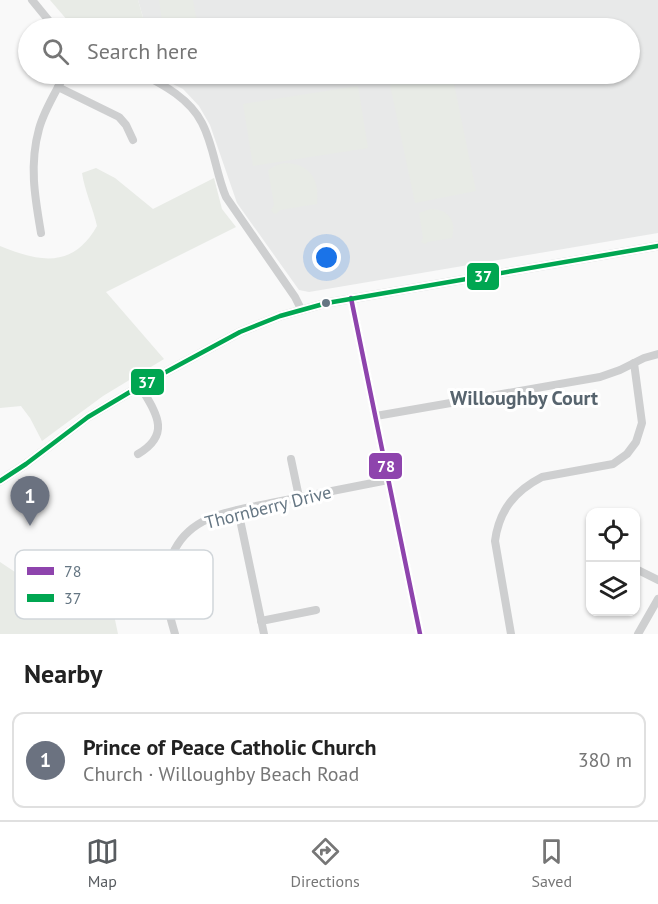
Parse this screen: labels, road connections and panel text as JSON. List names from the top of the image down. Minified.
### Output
{"streets":{"street":["Thornberry Drive"]},"districts":["Willoughby Court"],"lines":["transit line 37","transit line 78"],"legend":["78","37"],"page":{"search":"Search here","pins":"1","heading":"Nearby","list":[{"mark":"1","name":"Prince of Peace Catholic Church","note":"Church · Willoughby Beach Road","value":"380 m"}],"nav":["Map","Directions","Saved"]}}
